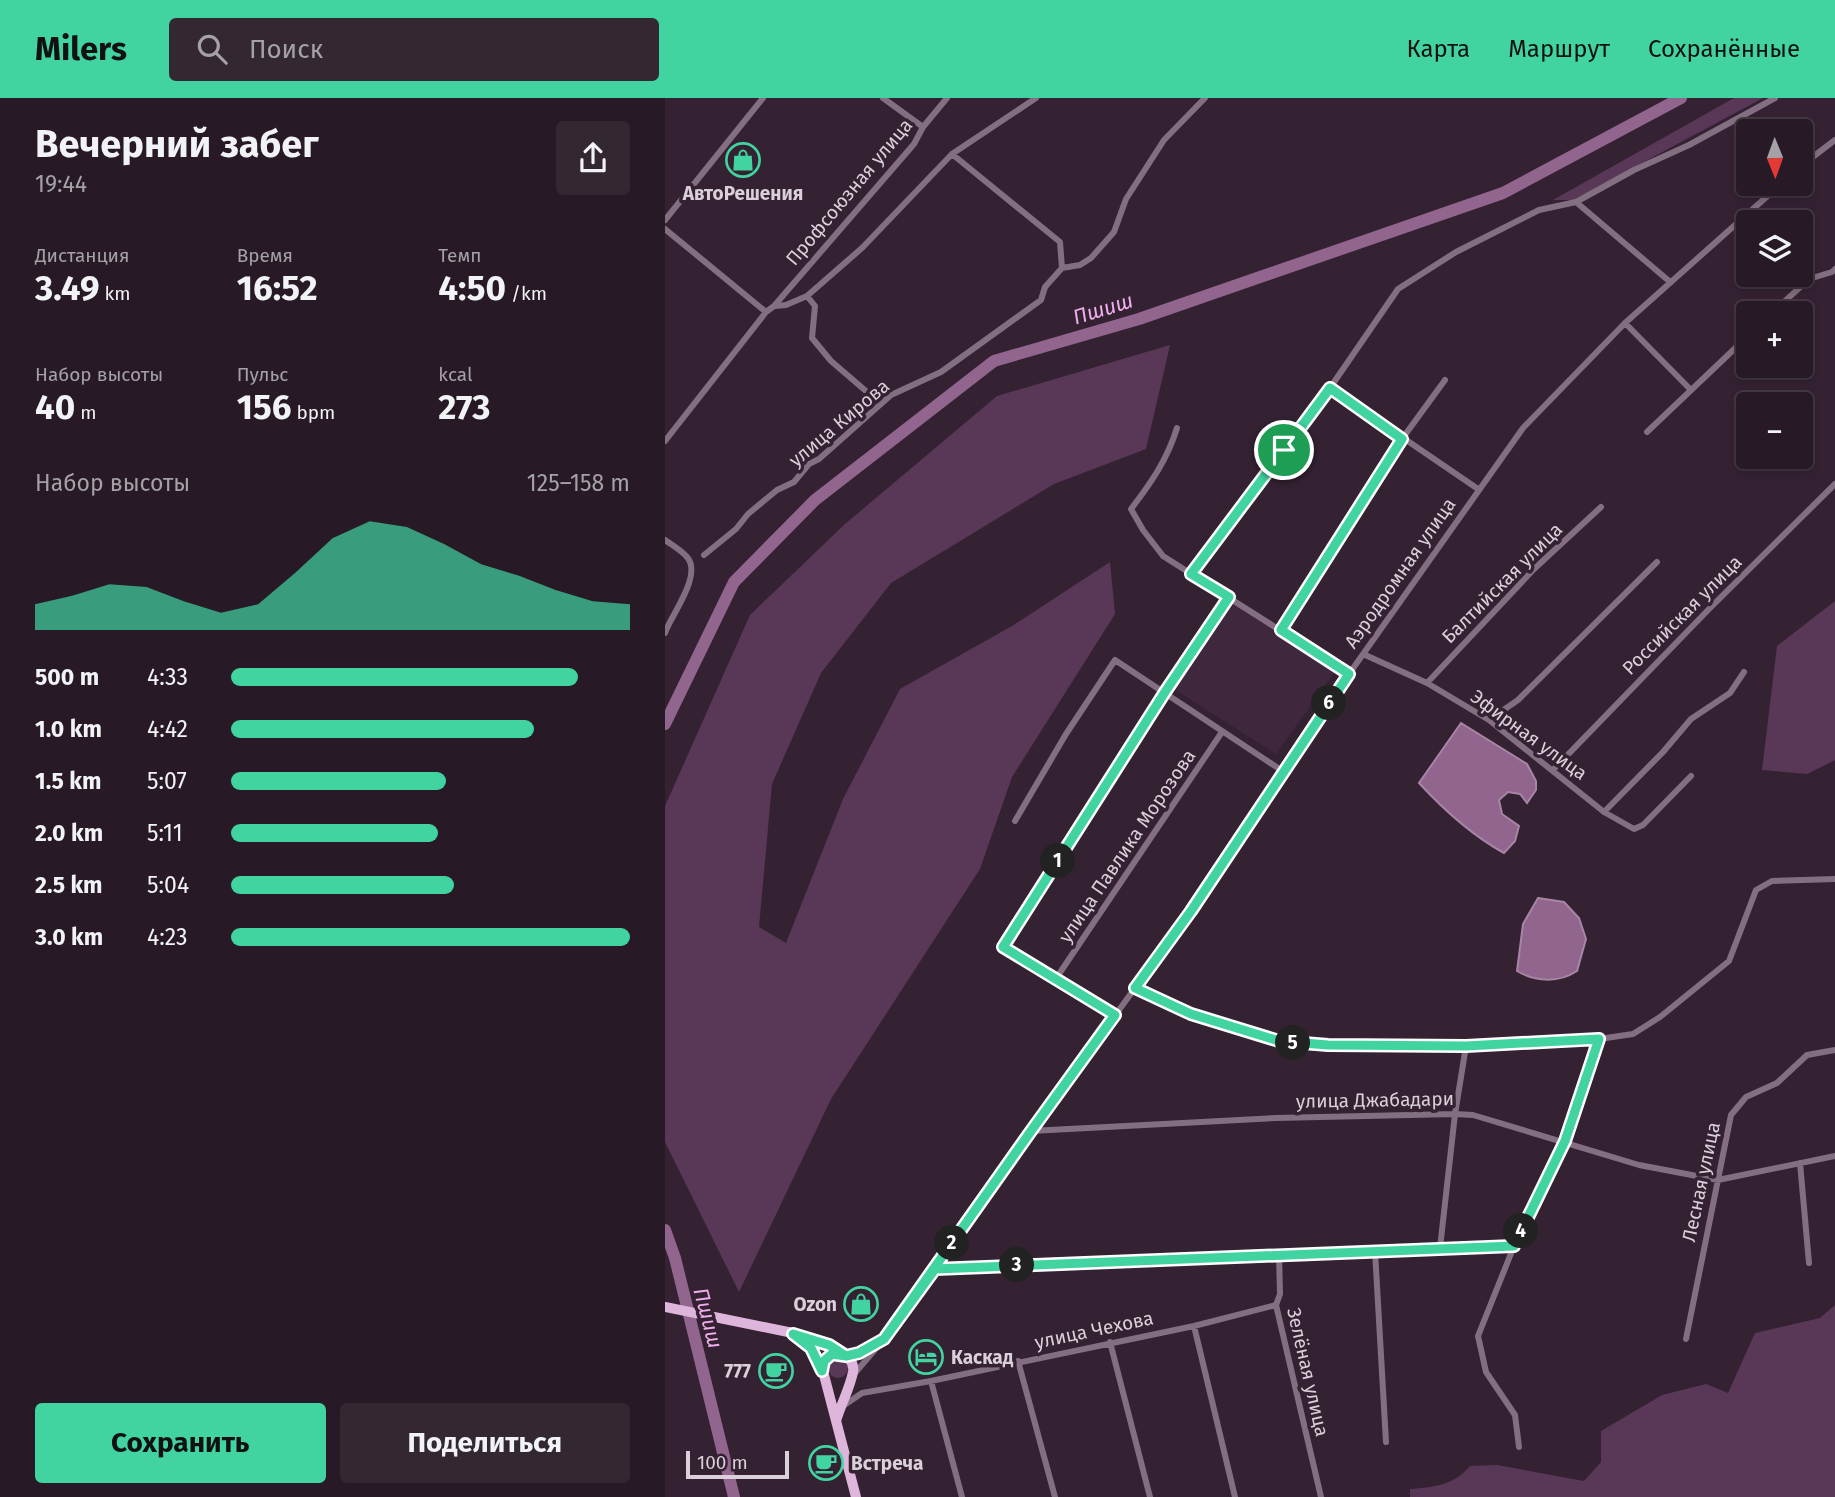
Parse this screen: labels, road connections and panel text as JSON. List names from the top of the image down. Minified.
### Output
{"streets":{"street":["Профсоюзная улица","улица Кирова","Аэродромная улица","Балтийская улица","Российская улица","Эфирная улица","улица Павлика Морозова","улица Джабадари","Лесная улица","улица Чехова","Зелёная улица"]},"crossings":[["Аэродромная улица","Эфирная улица"],["Аэродромная улица","улица Джабадари"],["Балтийская улица","Эфирная улица"],["Российская улица","Эфирная улица"],["улица Джабадари","Лесная улица"],["улица Чехова","Зелёная улица"]],"water":["Пшиш"],"places":{"shop":["АвтоРешения","Ozon"],"hotel":["Каскад"],"cafe":["777","Встреча"]},"scale_bar":"100 m","north":"bottom","page":{"header":"Milers","search":"Поиск","nav":["Карта","Маршрут","Сохранённые"],"heading":["Вечерний забег","19:44"],"map_buttons":["+","−"],"stats":[["Дистанция","3.49 km"],["Время","16:52"],["Темп","4:50 /km"],["Набор высоты","40 m"],["Пульс","156 bpm"],["kcal","273"]],"chart":["Набор высоты","125–158 m"],"list":[{"name":"500 m","note":"4:33"},{"name":"1.0 km","note":"4:42"},{"name":"1.5 km","note":"5:07"},{"name":"2.0 km","note":"5:11"},{"name":"2.5 km","note":"5:04"},{"name":"3.0 km","note":"4:23"}],"pins":["6","1","5","4","2","3"],"buttons":["Сохранить","Поделиться"],"scale":"100 m"}}
